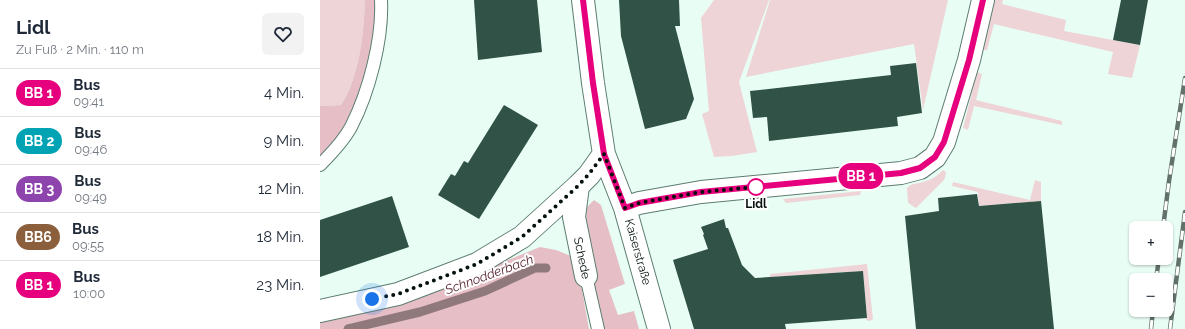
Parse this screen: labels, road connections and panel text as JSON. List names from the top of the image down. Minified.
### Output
{"streets":{"street":["Kaiserstraße","Schede"]},"water":["Schnodderbach"],"places":["Lidl"],"page":{"heading":["Lidl","Zu Fuß · 2 Min. · 110 m"],"on_map":"BB 1","list":[{"mark":"BB 1","name":"Bus","note":"09:41","value":"4 Min."},{"mark":"BB 2","name":"Bus","note":"09:46","value":"9 Min."},{"mark":"BB 3","name":"Bus","note":"09:49","value":"12 Min."},{"mark":"BB6","name":"Bus","note":"09:55","value":"18 Min."},{"mark":"BB 1","name":"Bus","note":"10:00","value":"23 Min."}],"map_buttons":["+","−"]}}
